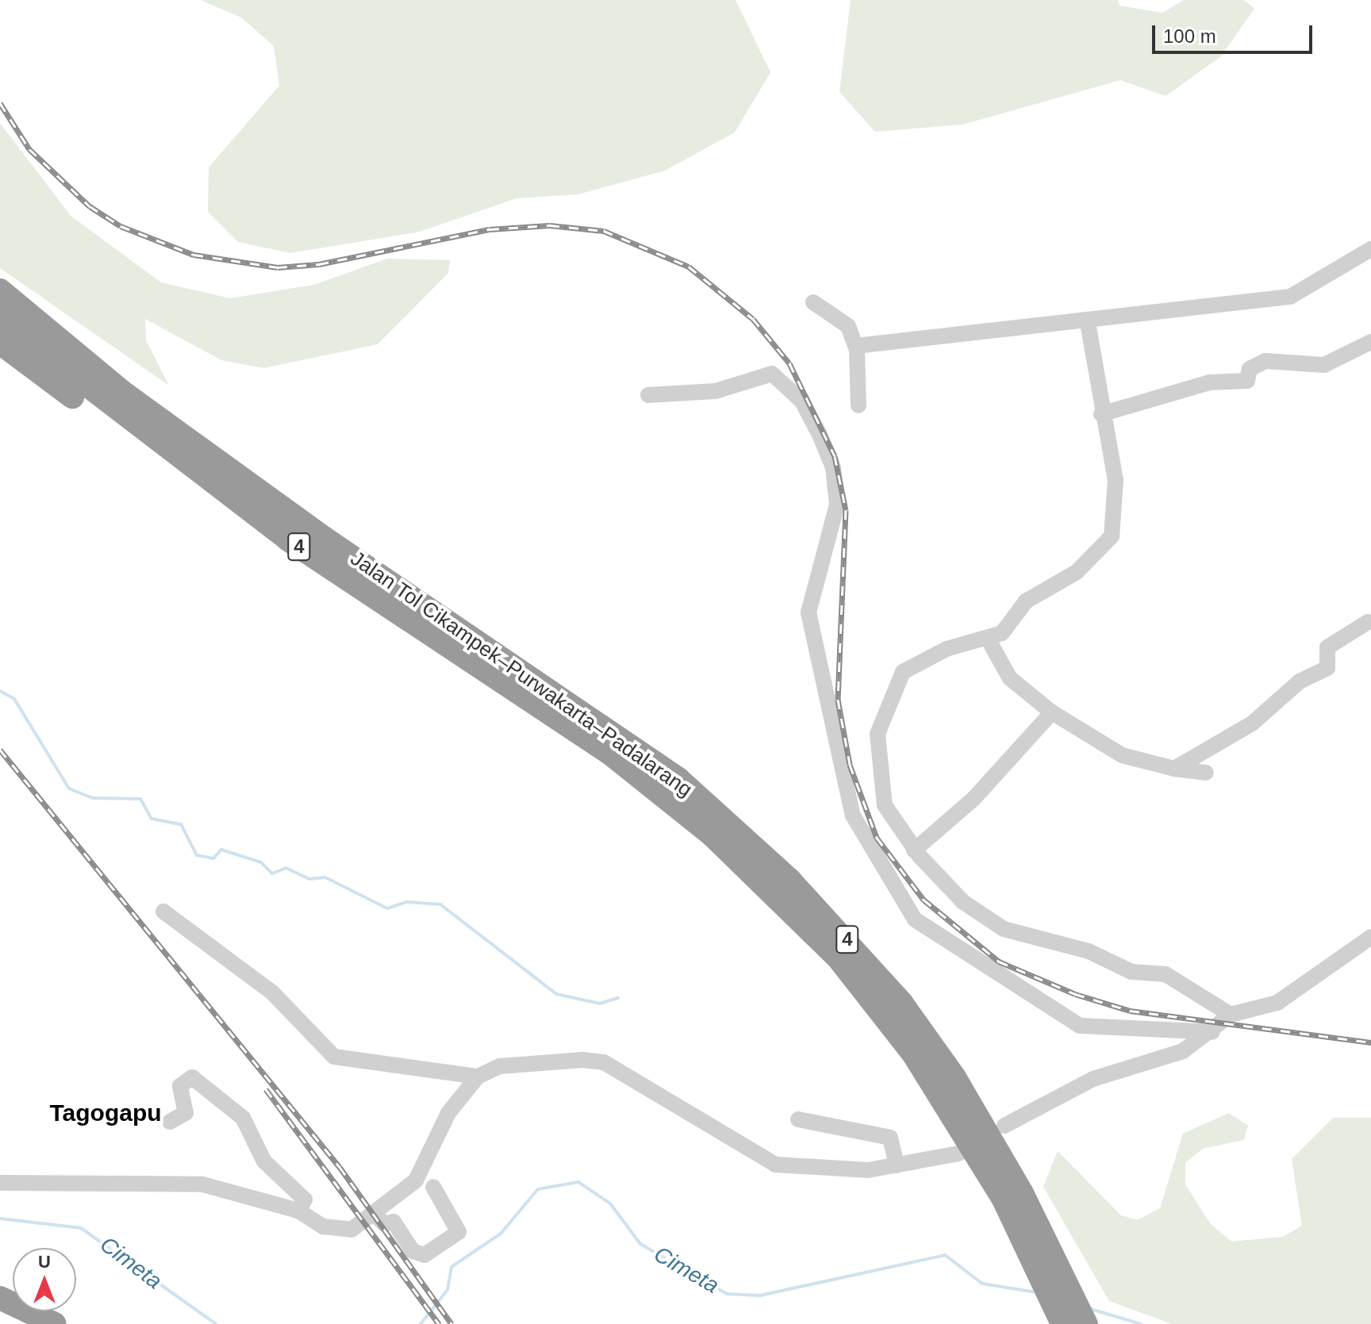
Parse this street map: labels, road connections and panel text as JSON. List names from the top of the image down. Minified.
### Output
{"streets":{"highway":["4","Jalan Tol Cikampek–Purwakarta–Padalarang"]},"districts":["Tagogapu"],"water":["Cimeta"],"scale_bar":"100 m","north":"top"}
